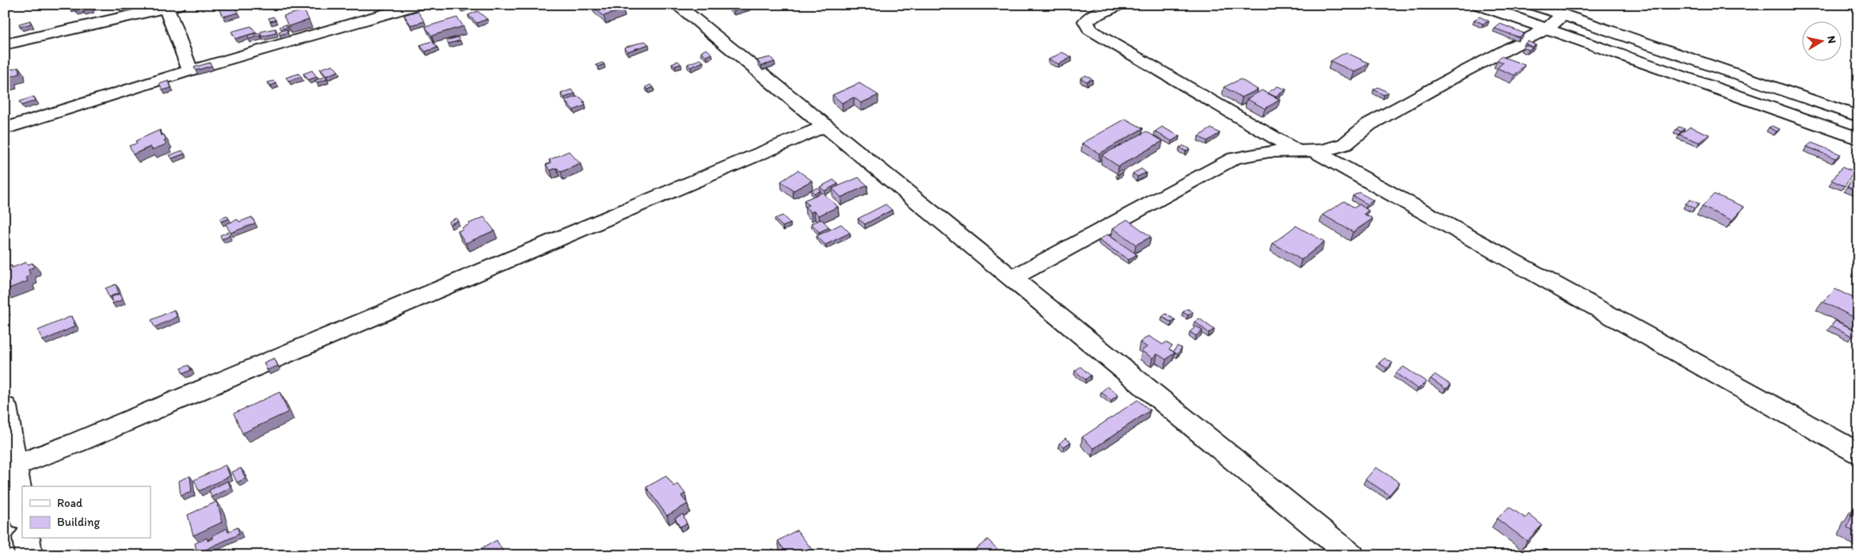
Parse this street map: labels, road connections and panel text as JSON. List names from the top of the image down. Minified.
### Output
{"legend":["Road","Building"],"north":"right"}
